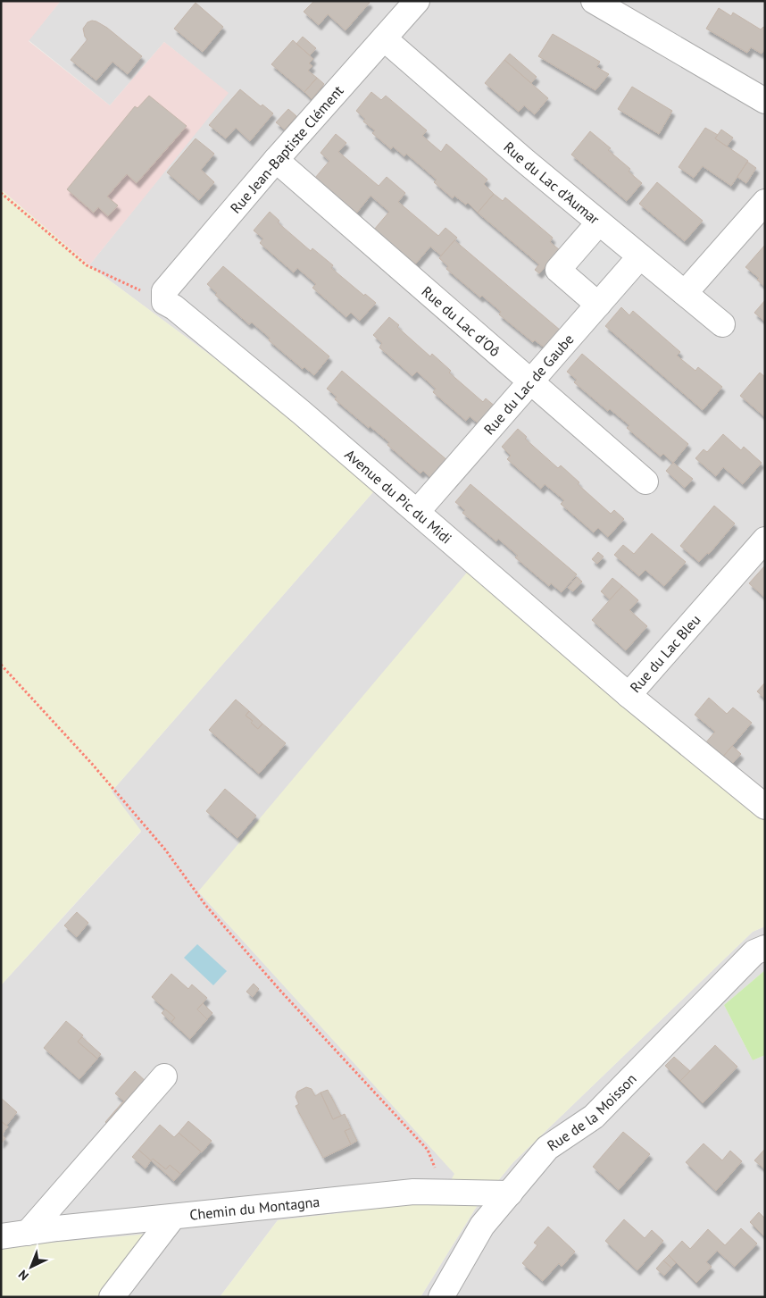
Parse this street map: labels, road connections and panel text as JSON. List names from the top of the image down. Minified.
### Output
{"streets":{"street":["Rue Jean-Baptiste Clément","Rue du Lac d'Aumar","Rue du Lac d'Oô","Rue du Lac de Gaube","Avenue du Pic du Midi","Rue du Lac Bleu","Rue de la Moisson","Chemin du Montagna"]},"crossings":[["Rue Jean-Baptiste Clément","Rue du Lac d'Aumar"],["Rue Jean-Baptiste Clément","Rue du Lac d'Oô"],["Rue Jean-Baptiste Clément","Avenue du Pic du Midi"],["Rue du Lac d'Aumar","Rue du Lac de Gaube"],["Rue du Lac d'Oô","Rue du Lac de Gaube"],["Rue du Lac de Gaube","Avenue du Pic du Midi"],["Avenue du Pic du Midi","Rue du Lac Bleu"],["Rue de la Moisson","Chemin du Montagna"]],"north":"bottom left"}
